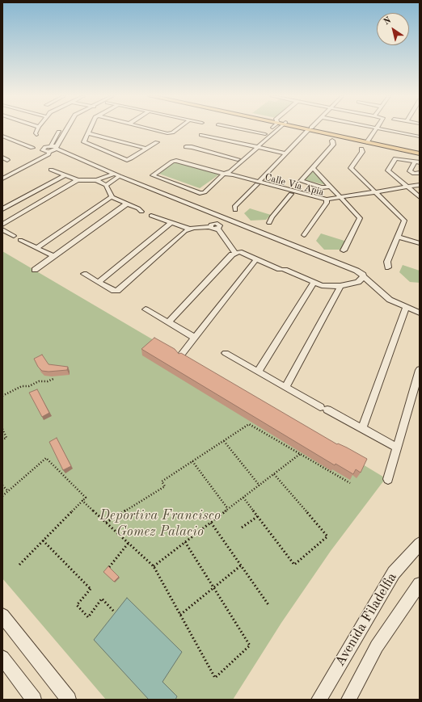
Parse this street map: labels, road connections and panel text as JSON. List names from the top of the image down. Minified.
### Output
{"streets":{"street":["Calle Vía Apia","Avenida Filadelfia"]},"parks":["Deportiva Francisco Gomez Palacio"],"north":"top left"}
